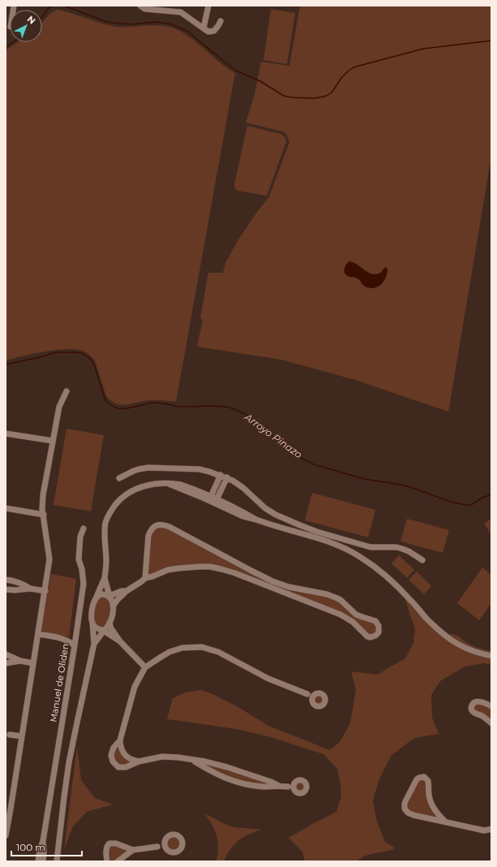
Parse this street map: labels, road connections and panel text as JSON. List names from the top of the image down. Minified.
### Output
{"streets":{"street":["Manuel de Oliden"]},"water":["Arroyo Pinazo"],"scale_bar":"100 m","north":"top right"}
